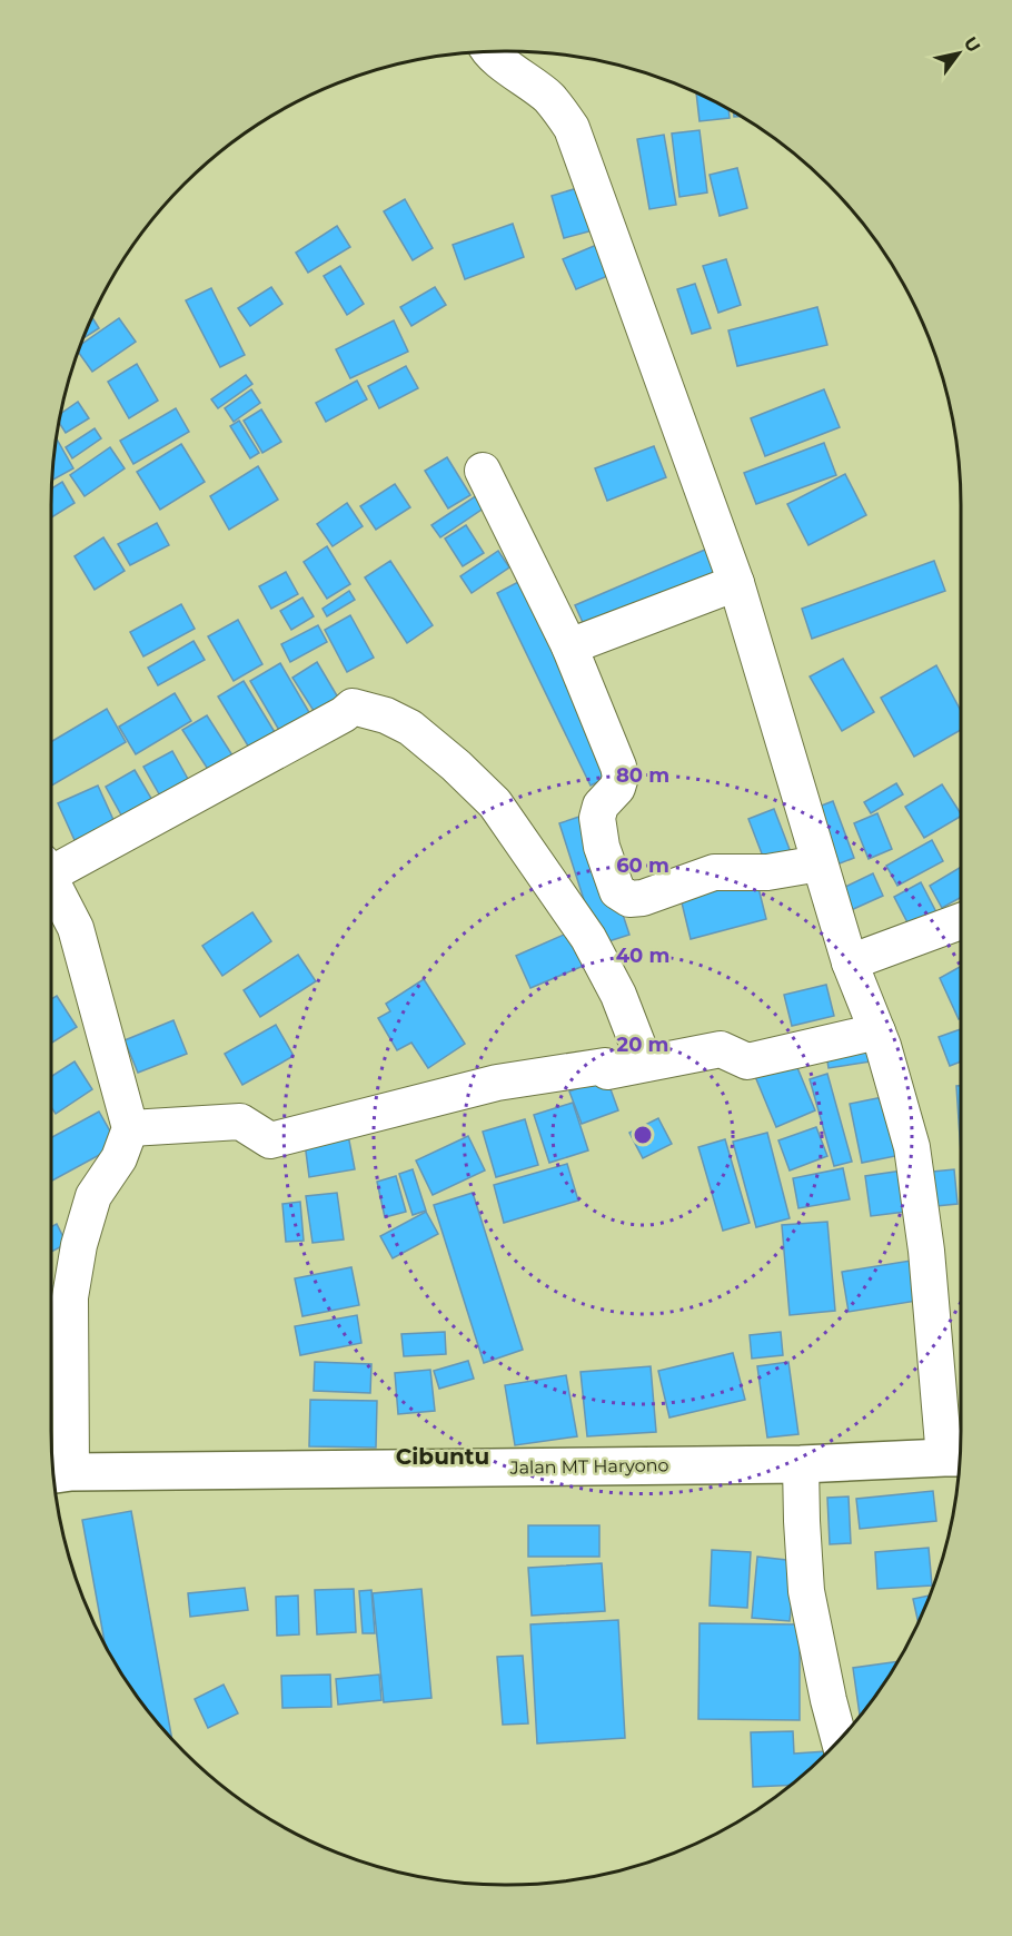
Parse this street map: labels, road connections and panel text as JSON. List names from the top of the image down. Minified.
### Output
{"streets":{"main road":["Jalan MT Haryono"]},"districts":["Cibuntu"],"north":"top right","rings":["80 m","60 m","40 m","20 m"]}
